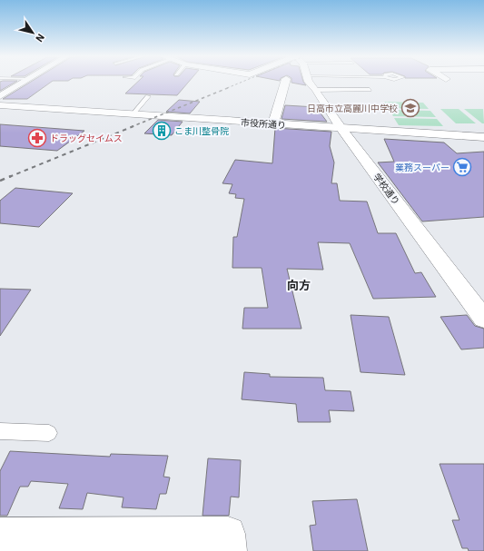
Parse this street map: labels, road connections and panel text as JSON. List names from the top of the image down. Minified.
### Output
{"streets":{"street":["市役所通り","学校通り"]},"crossings":[["市役所通り","学校通り"]],"districts":["向方"],"places":{"school or university":["日高市立高麗川中学校"],"building":["こま川整骨院"],"pharmacy":["ドラッグセイムス"],"supermarket":["業務スーパー"]},"north":"bottom right"}
